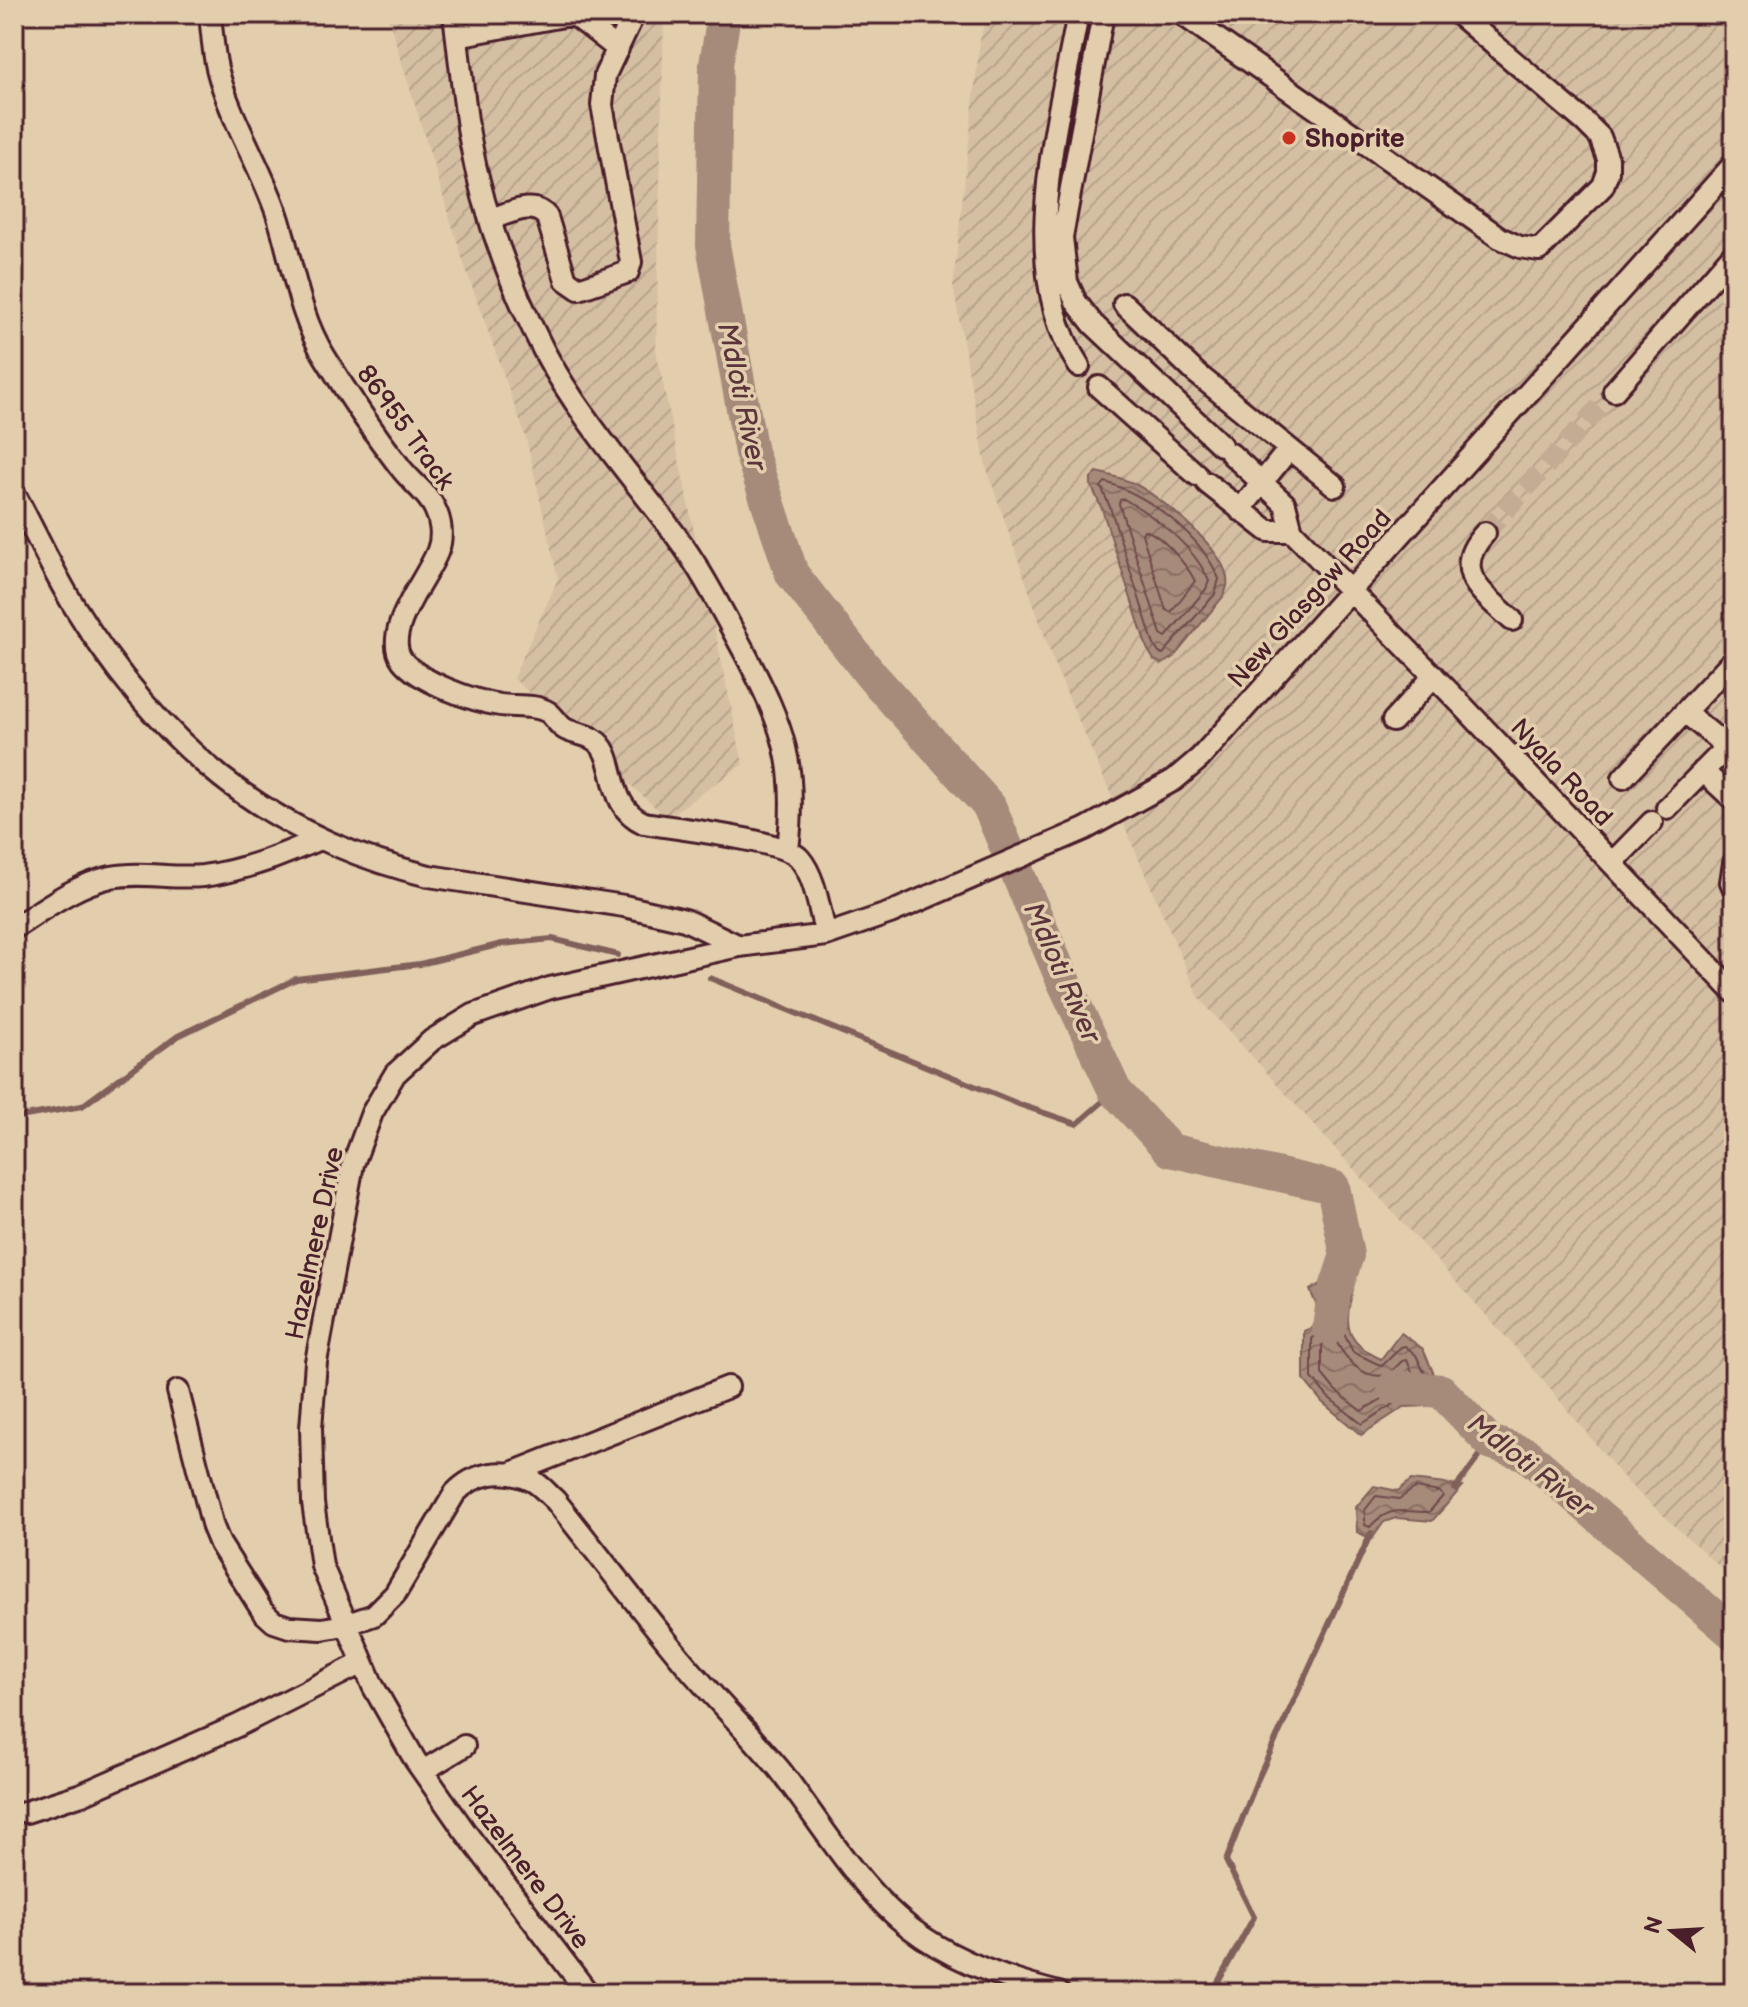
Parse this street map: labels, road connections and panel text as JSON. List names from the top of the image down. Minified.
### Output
{"streets":{"street":["86955 Track","New Glasgow Road","Nyala Road","Hazelmere Drive"]},"crossings":[["New Glasgow Road","Nyala Road"],["New Glasgow Road","Hazelmere Drive"]],"water":["Mdloti River"],"places":["Shoprite"],"north":"left"}
